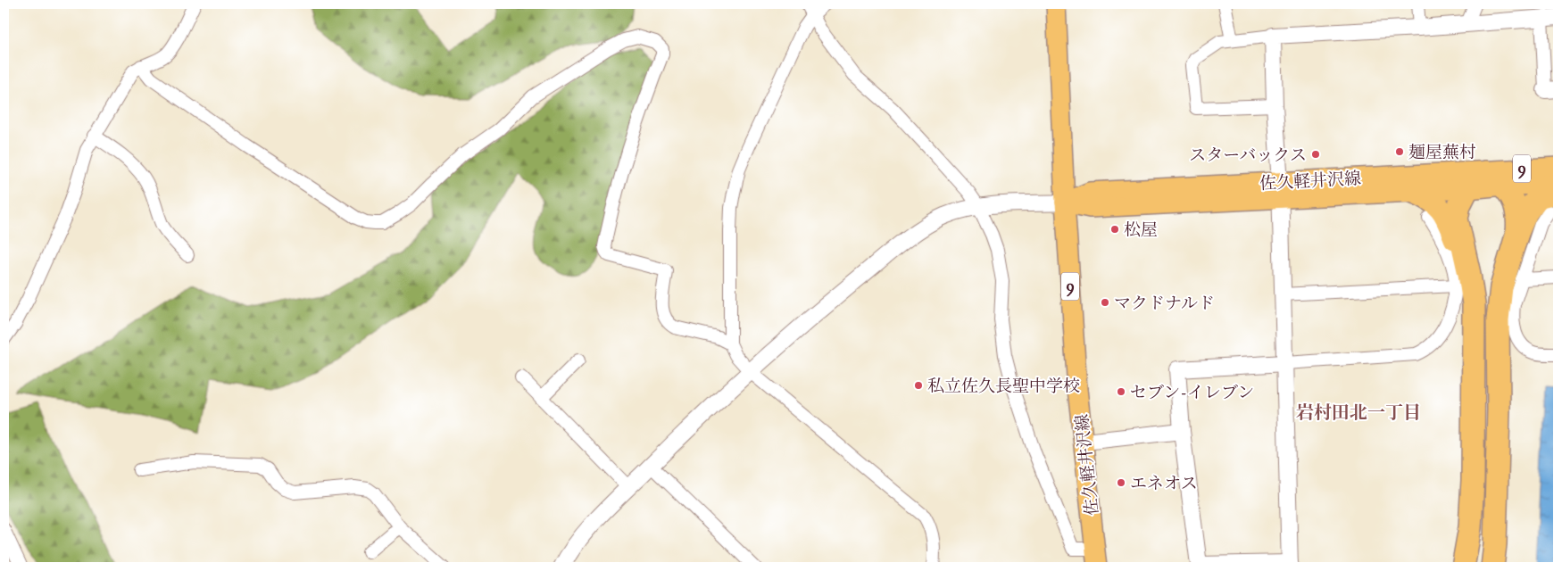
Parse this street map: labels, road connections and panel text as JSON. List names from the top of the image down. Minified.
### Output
{"streets":{"main road":["9","佐久軽井沢線"]},"districts":["岩村田北一丁目"],"places":["麺屋蕪村","スターバックス","松屋","マクドナルド","私立佐久長聖中学校","セブン-イレブン","エネオス"]}
